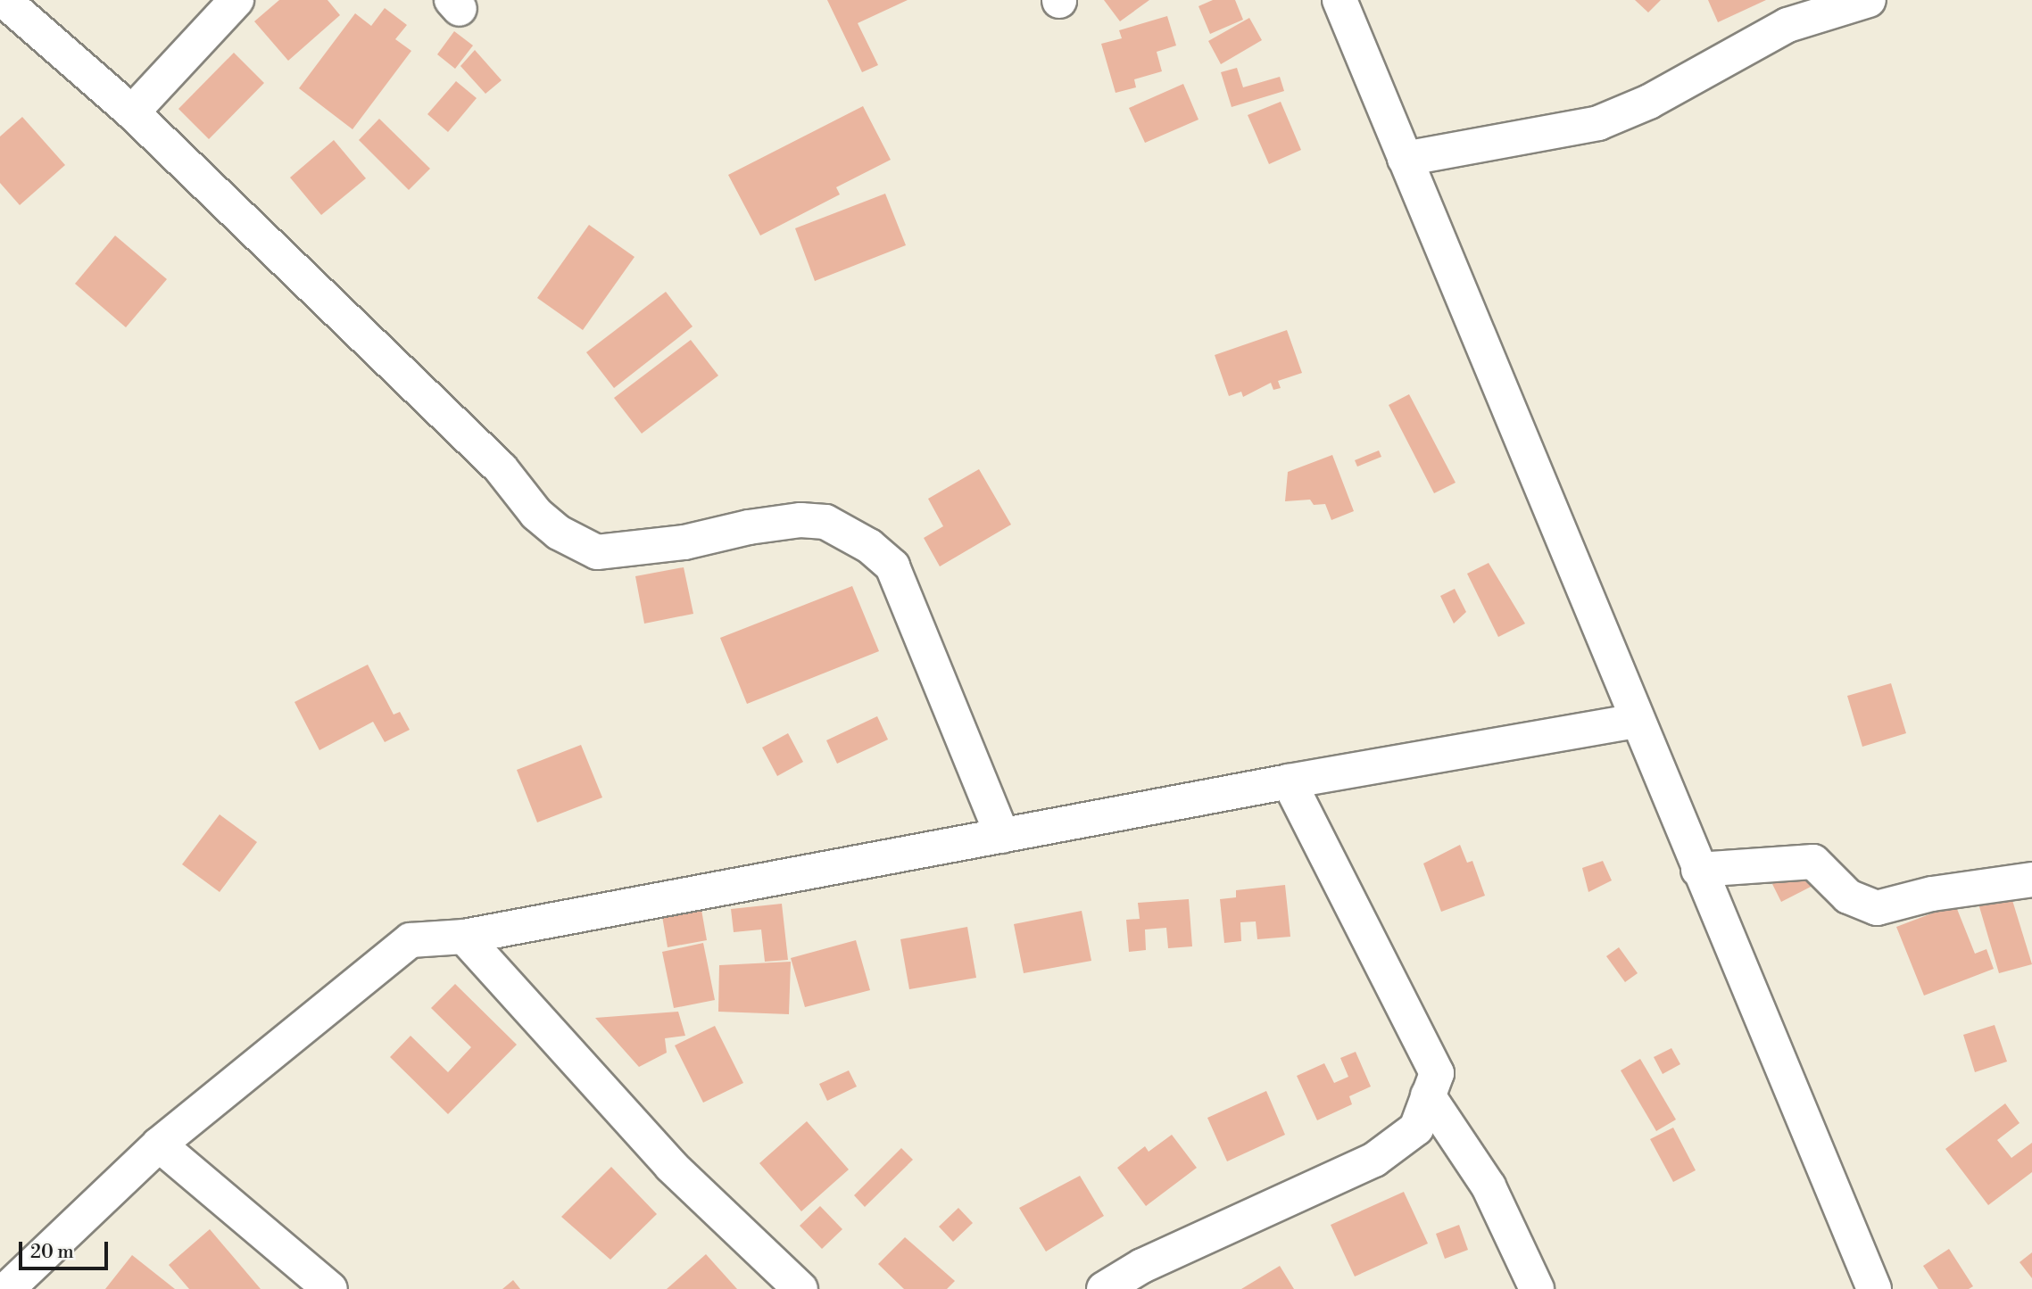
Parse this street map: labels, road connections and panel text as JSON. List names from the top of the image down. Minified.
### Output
{"scale_bar":"20 m"}
